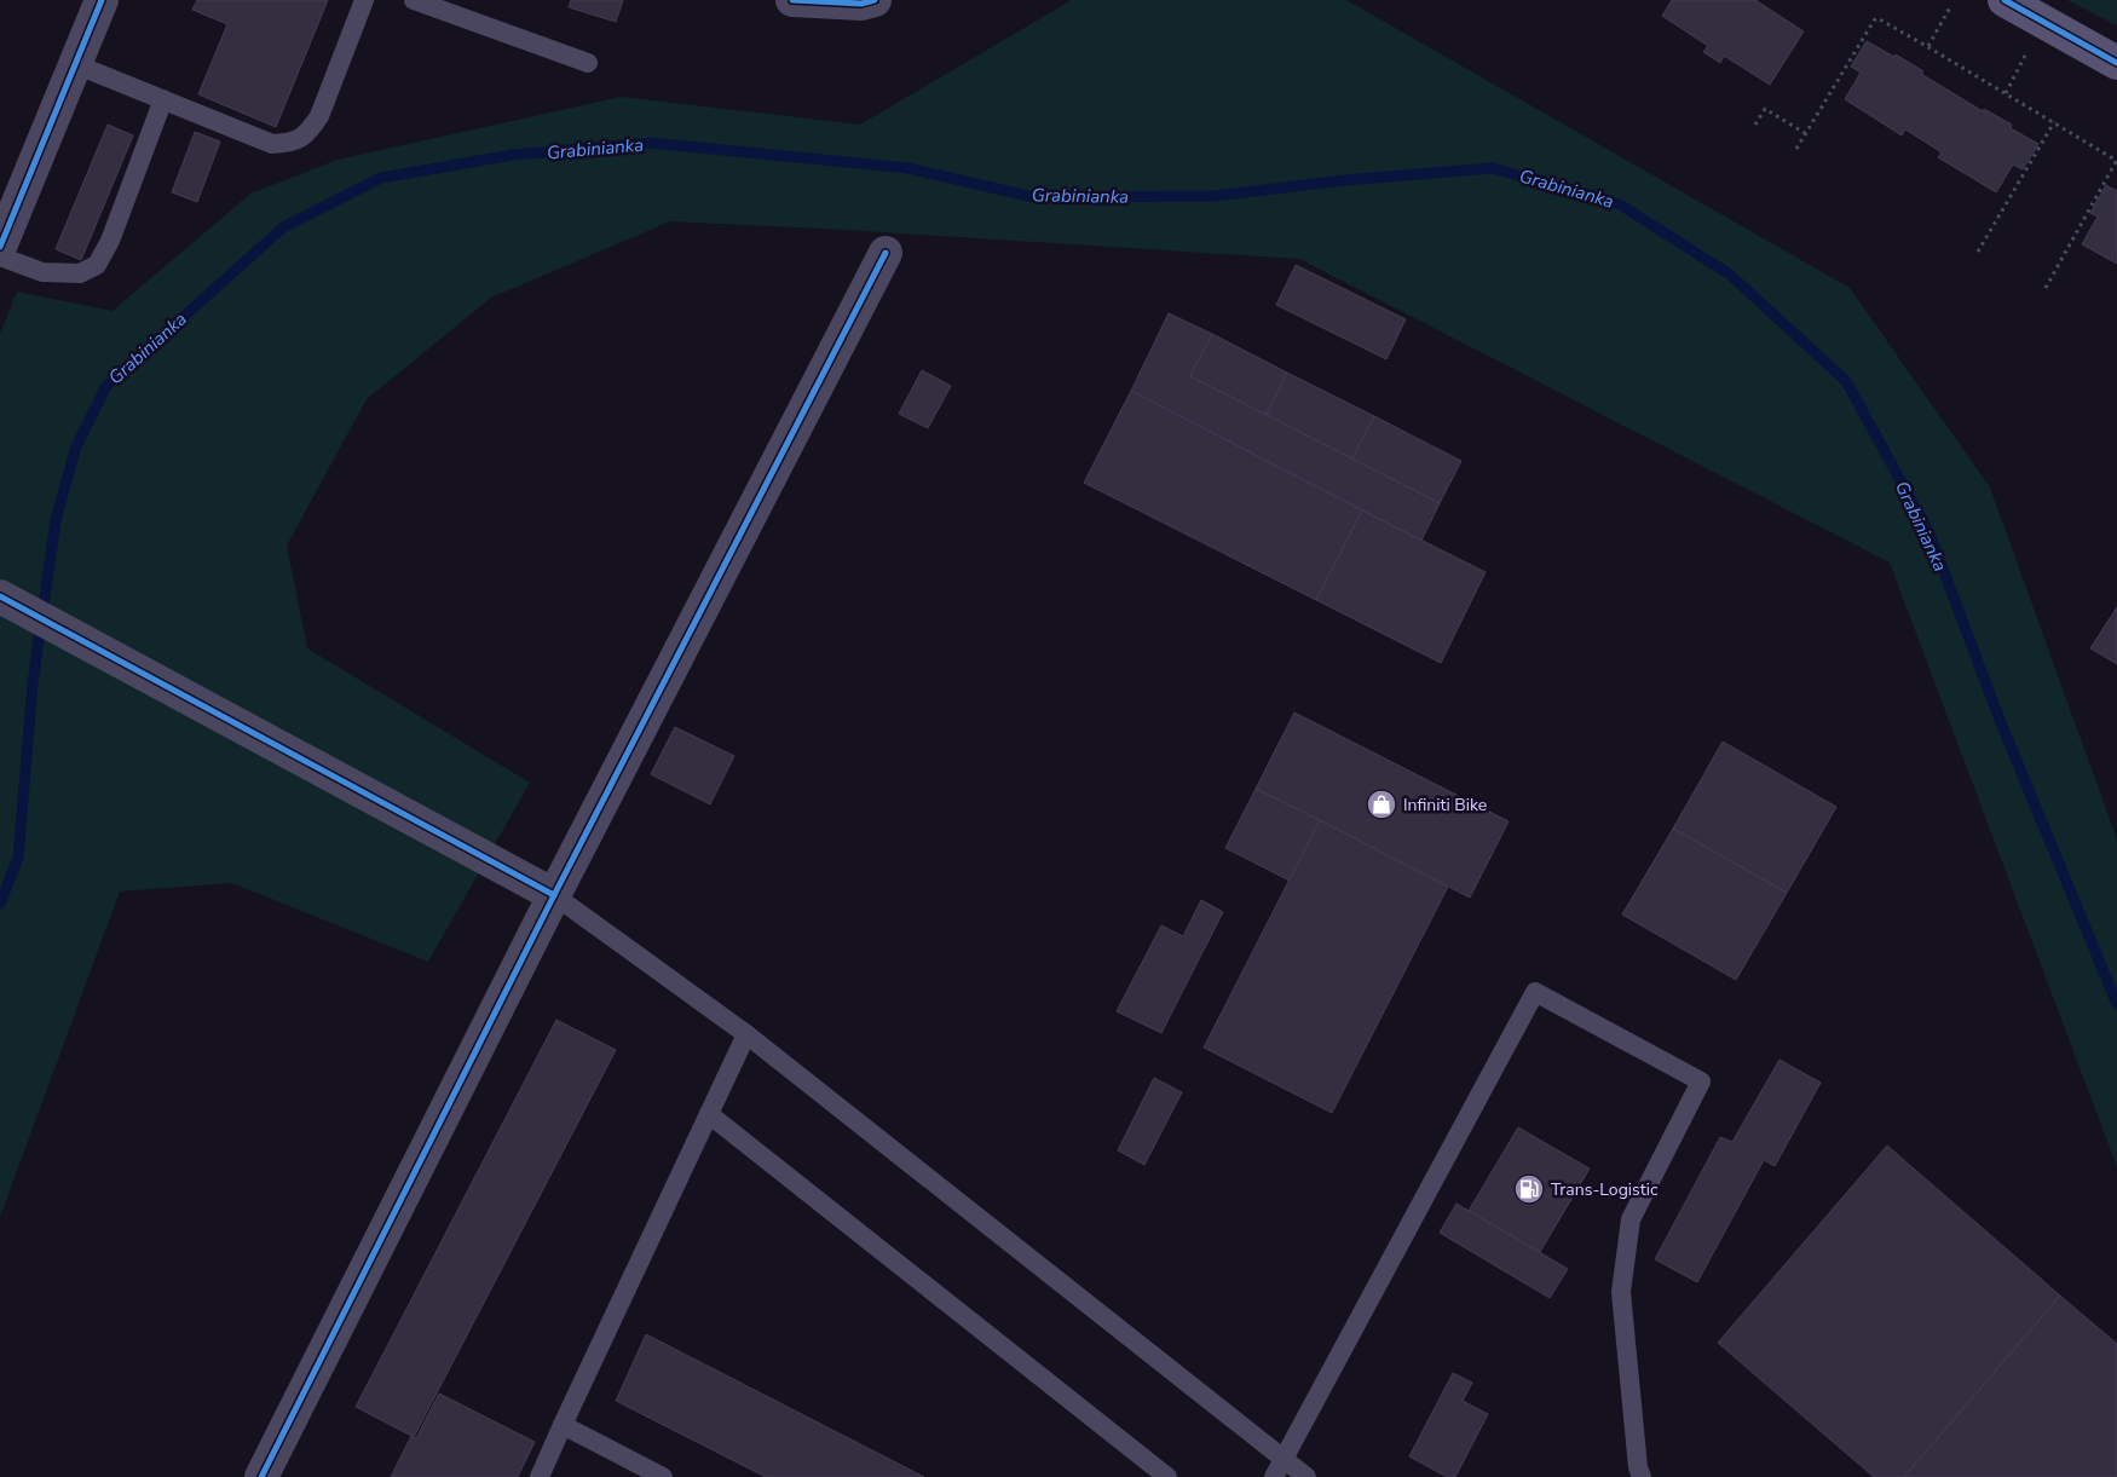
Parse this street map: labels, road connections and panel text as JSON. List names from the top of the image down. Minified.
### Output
{"water":["Grabinianka"],"places":{"shop":["Infiniti Bike"],"fuel station":["Trans-Logistic"]}}
